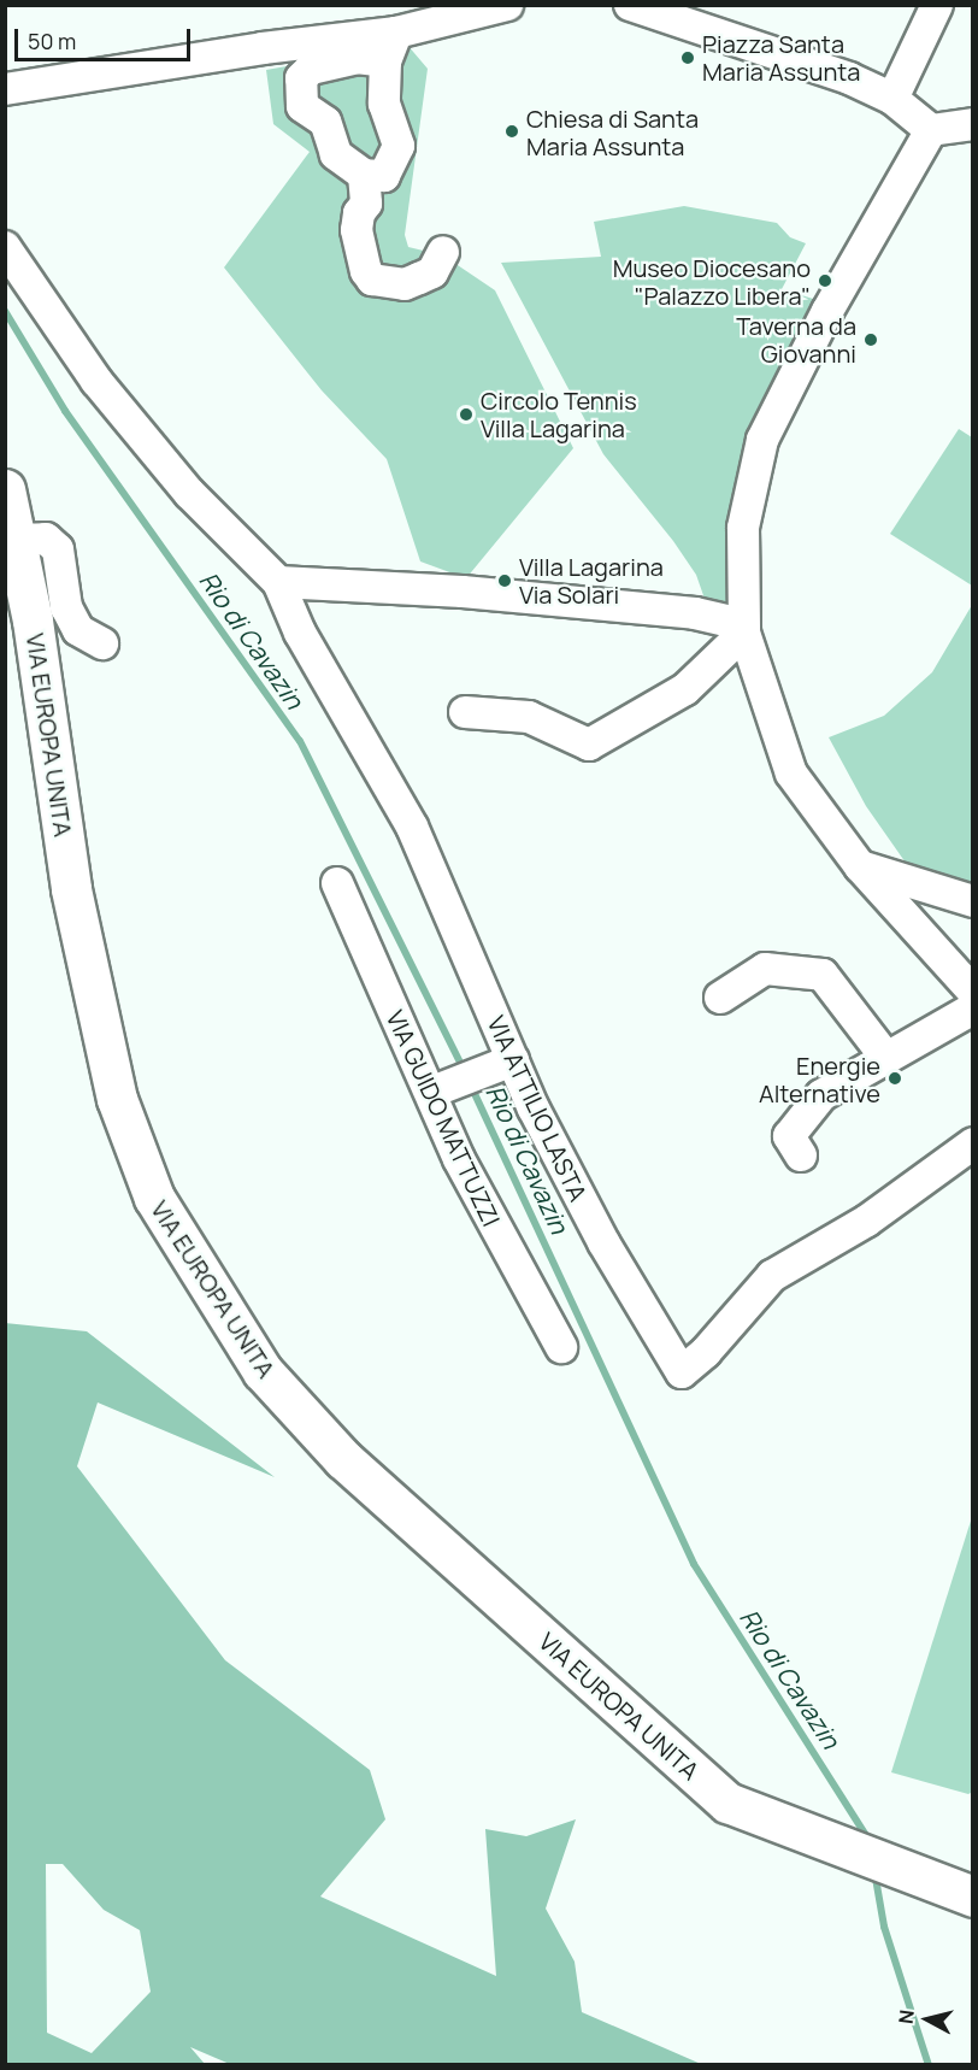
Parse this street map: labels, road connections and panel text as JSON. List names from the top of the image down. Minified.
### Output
{"streets":{"main road":["VIA EUROPA UNITA"],"street":["VIA ATTILIO LASTA","VIA GUIDO MATTUZZI"]},"water":["Rio di Cavazin"],"places":["Piazza Santa Maria Assunta","Chiesa di Santa Maria Assunta","Museo Diocesano \"Palazzo Libera\"","Taverna da Giovanni","Circolo Tennis Villa Lagarina","Villa Lagarina Via Solari","Energie Alternative"],"scale_bar":"50 m","north":"left"}
